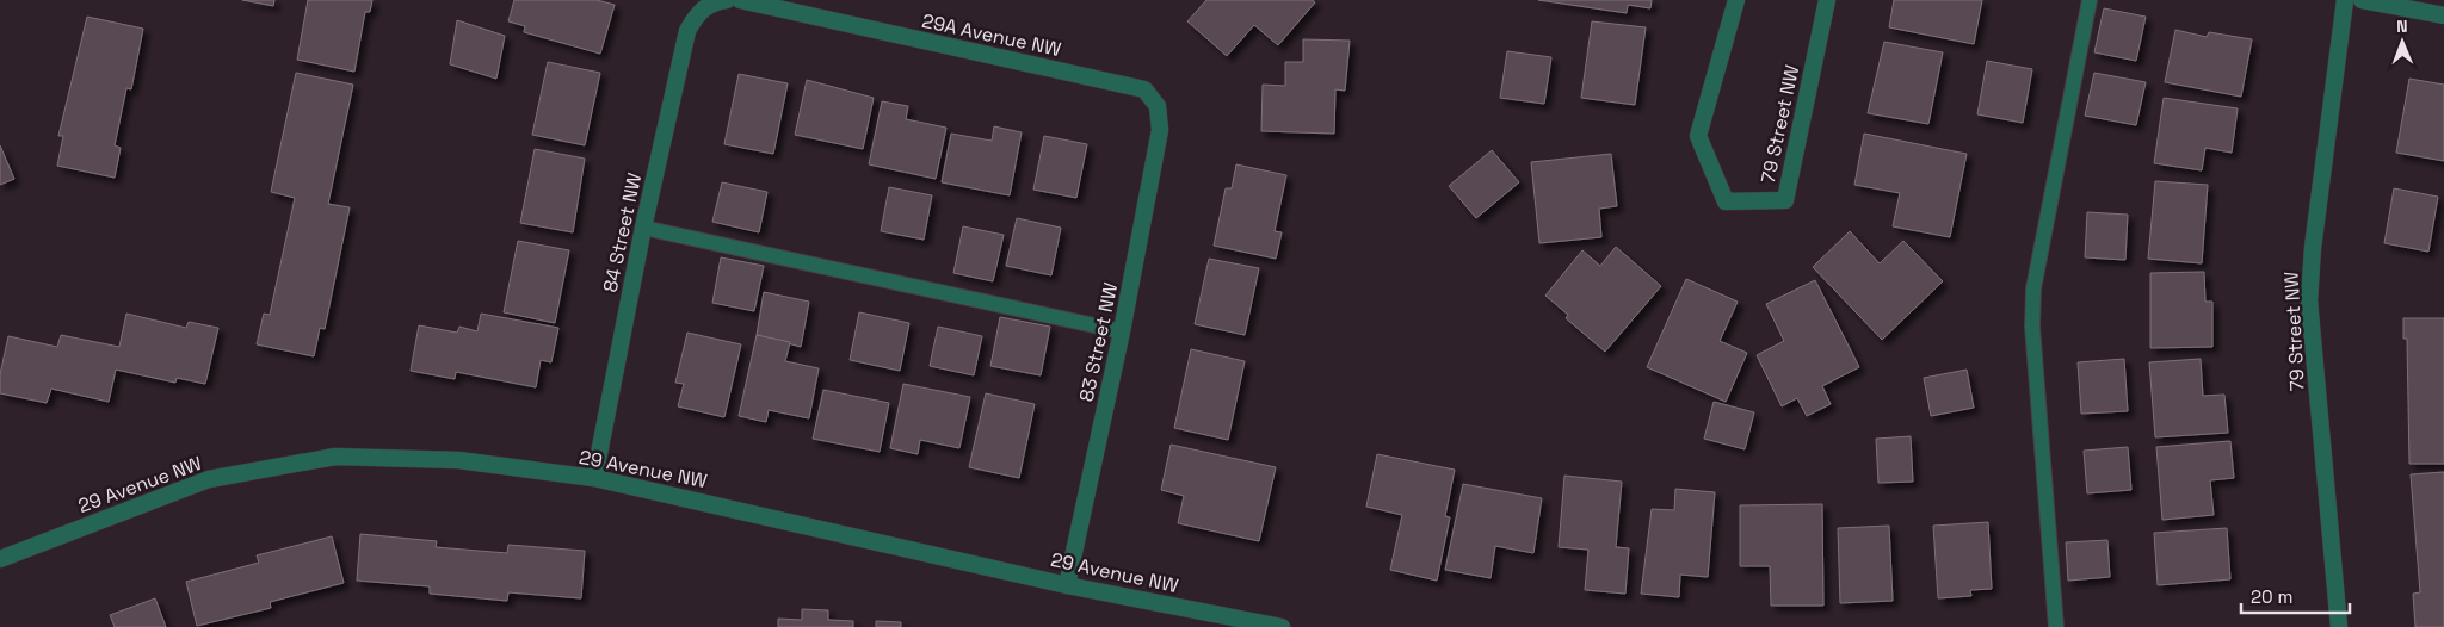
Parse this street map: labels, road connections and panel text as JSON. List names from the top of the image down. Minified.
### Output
{"streets":{"street":["29A Avenue NW","79 Street NW","84 Street NW","83 Street NW","29 Avenue NW"]},"crossings":[["29A Avenue NW","83 Street NW"],["84 Street NW","29 Avenue NW"],["83 Street NW","29 Avenue NW"]],"scale_bar":"20 m","north":"top"}
